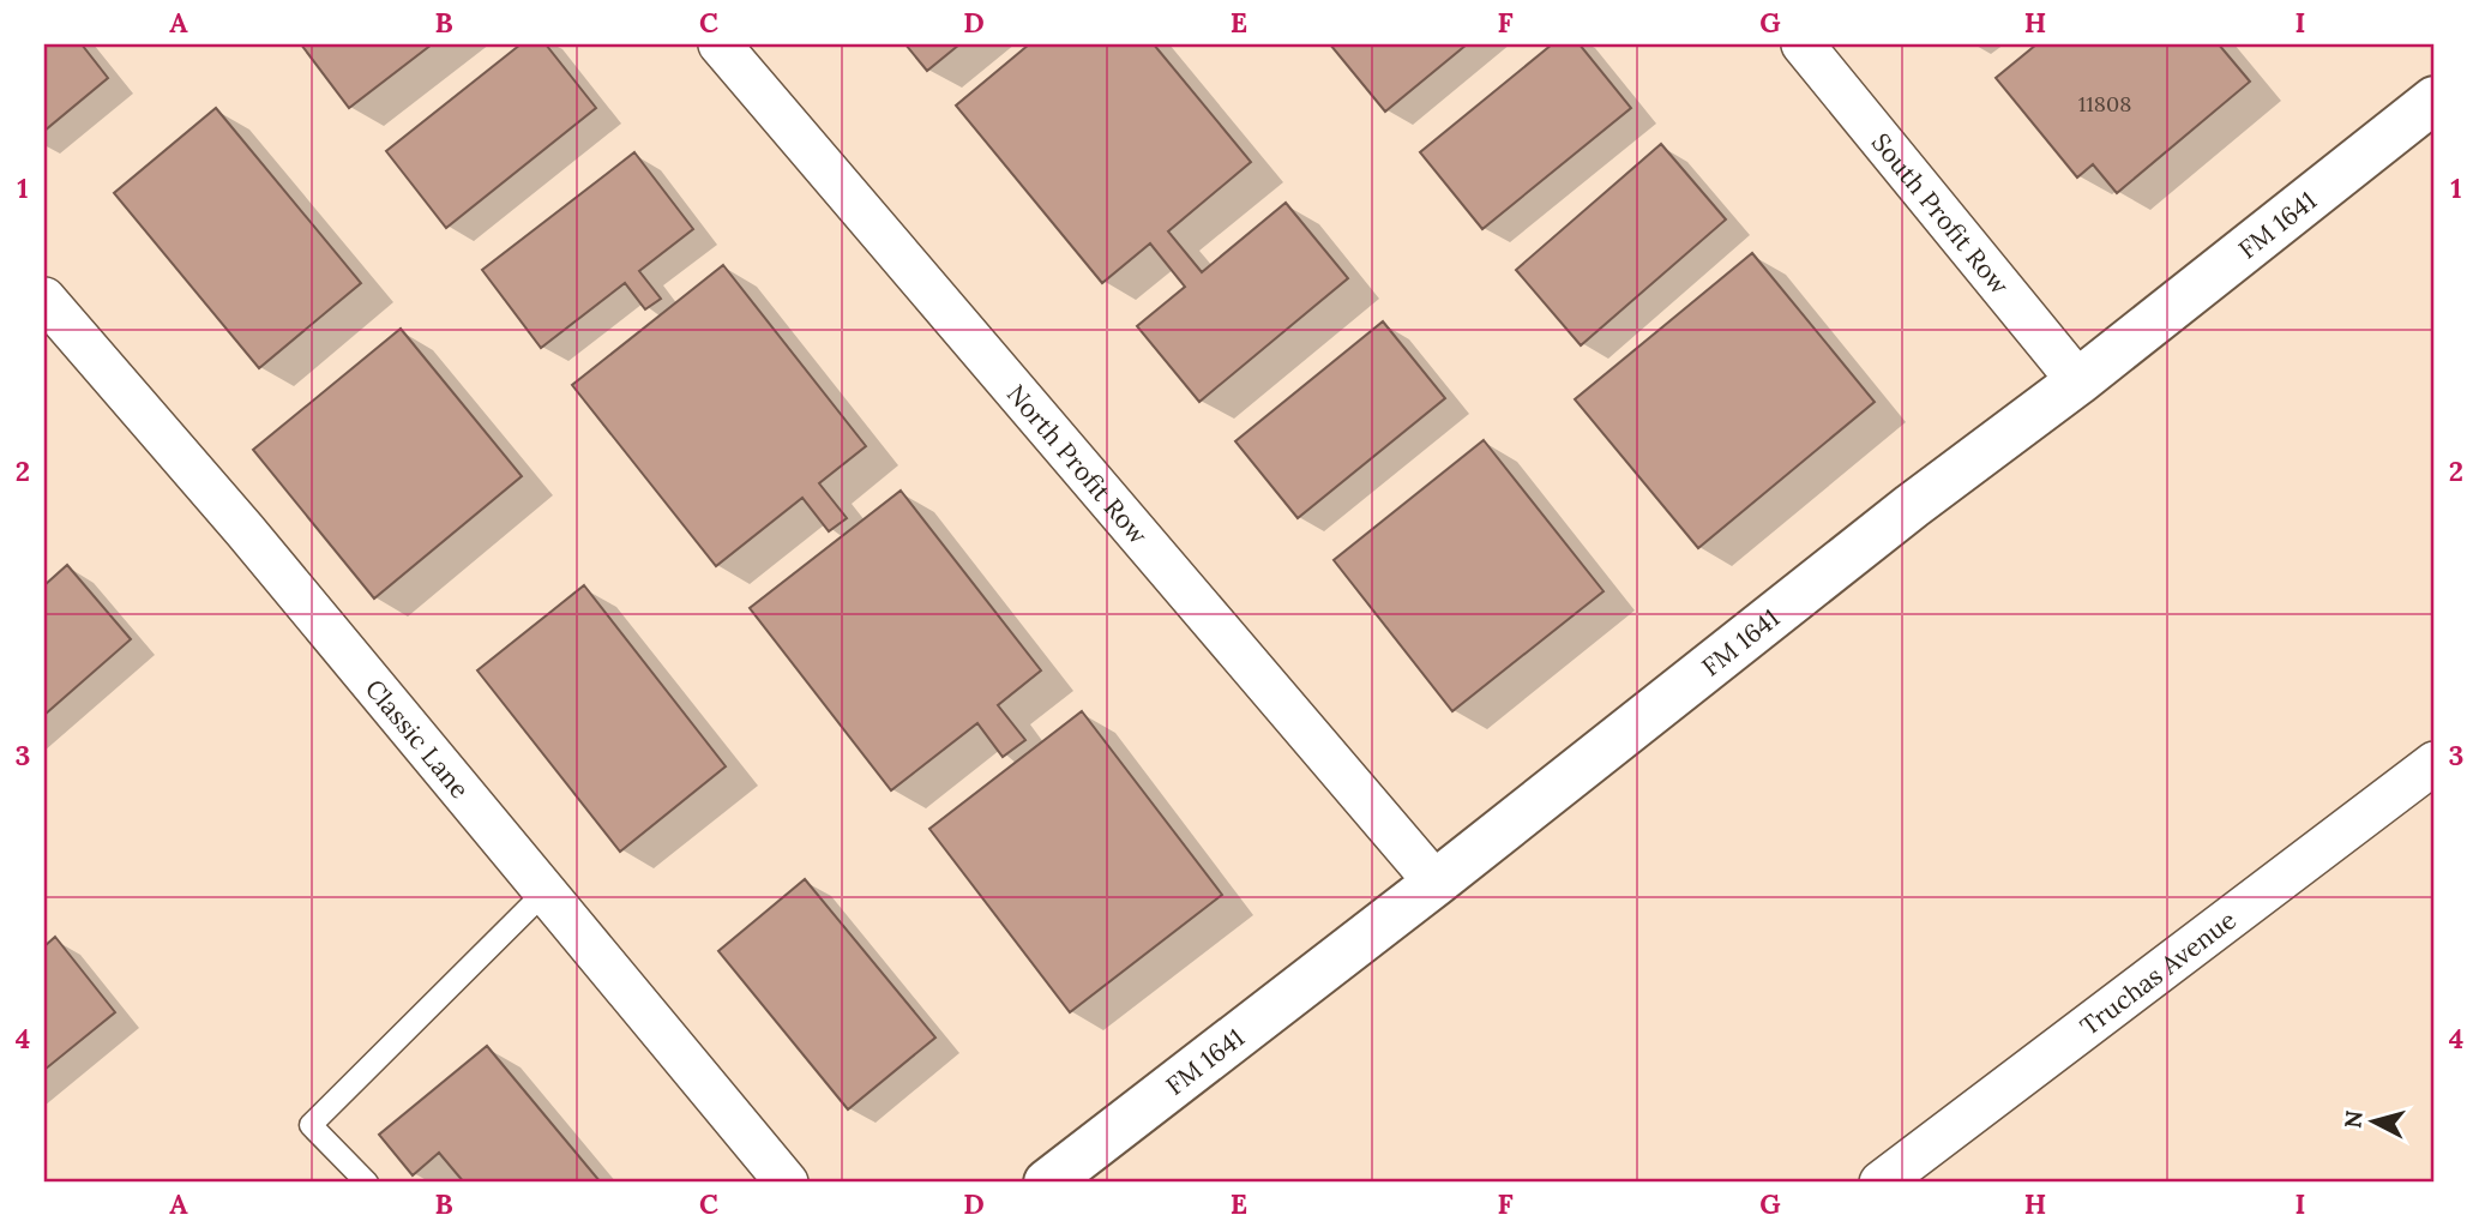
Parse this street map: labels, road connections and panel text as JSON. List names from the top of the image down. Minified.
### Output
{"streets":{"main road":["FM 1641"],"street":["South Profit Row","North Profit Row","Classic Lane","Truchas Avenue"]},"crossings":[["South Profit Row","FM 1641"],["FM 1641","North Profit Row"]],"house_numbers":["11808"],"north":"left","grid":{"columns":["A","B","C","D","E","F","G","H","I"],"rows":["1","2","3","4"]}}
